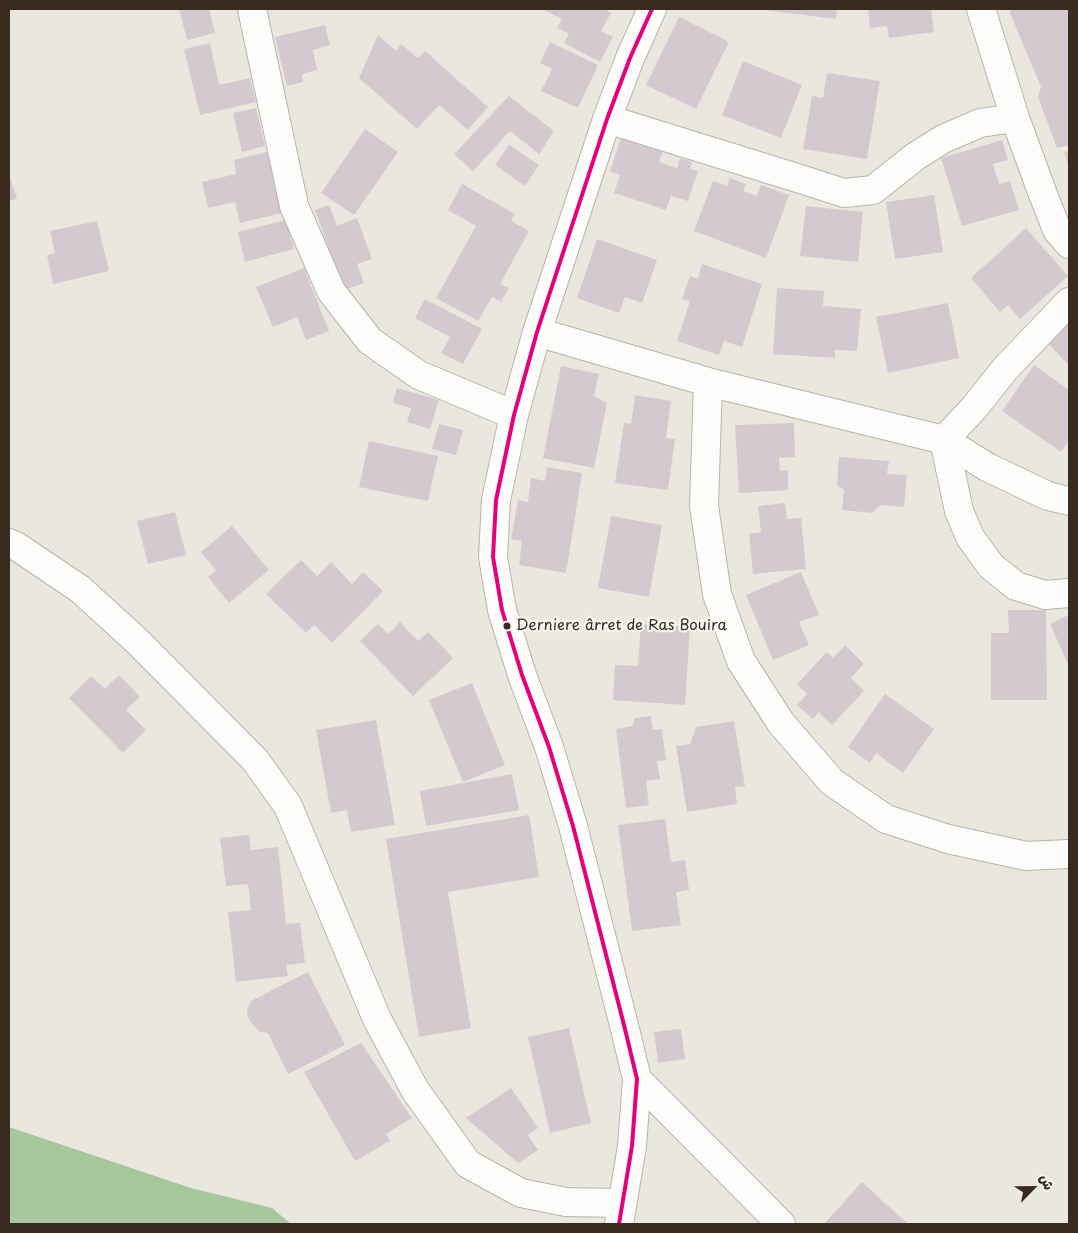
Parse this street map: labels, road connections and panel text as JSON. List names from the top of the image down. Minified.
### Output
{"places":["Derniere ârret de Ras Bouira"],"north":"top right"}
